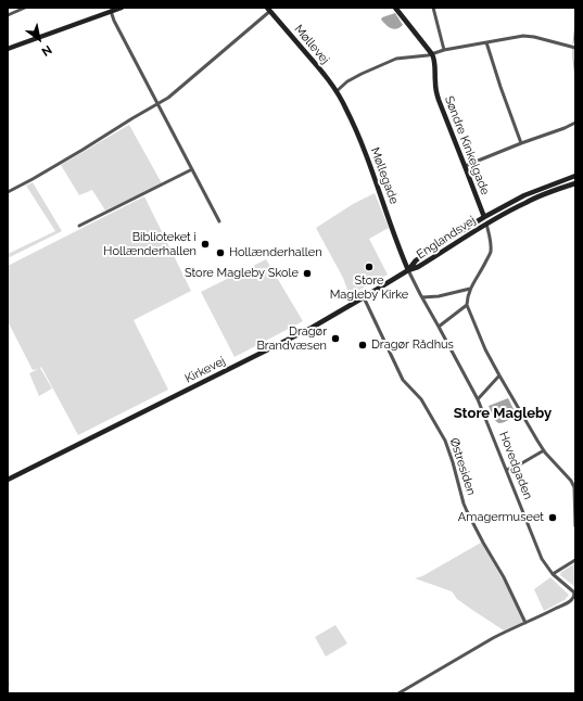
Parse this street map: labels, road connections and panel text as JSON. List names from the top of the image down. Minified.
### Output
{"streets":{"main road":["Møllevej","Søndre Kinkelgade","Møllegade","Englandsvej","Kirkevej"],"street":["Hovedgaden","Østresiden"]},"crossings":[["Møllevej","Møllegade"],["Søndre Kinkelgade","Englandsvej"],["Møllegade","Englandsvej"],["Møllegade","Kirkevej"],["Møllegade","Hovedgaden"],["Englandsvej","Kirkevej"],["Englandsvej","Hovedgaden"],["Kirkevej","Hovedgaden"],["Kirkevej","Østresiden"],["Hovedgaden","Østresiden"]],"districts":["Store Magleby"],"places":["Biblioteket i Hollænderhallen","Hollænderhallen","Store Magleby Kirke","Store Magleby Skole","Dragør Brandvæsen","Dragør Rådhus","Amagermuseet"],"north":"bottom right"}
